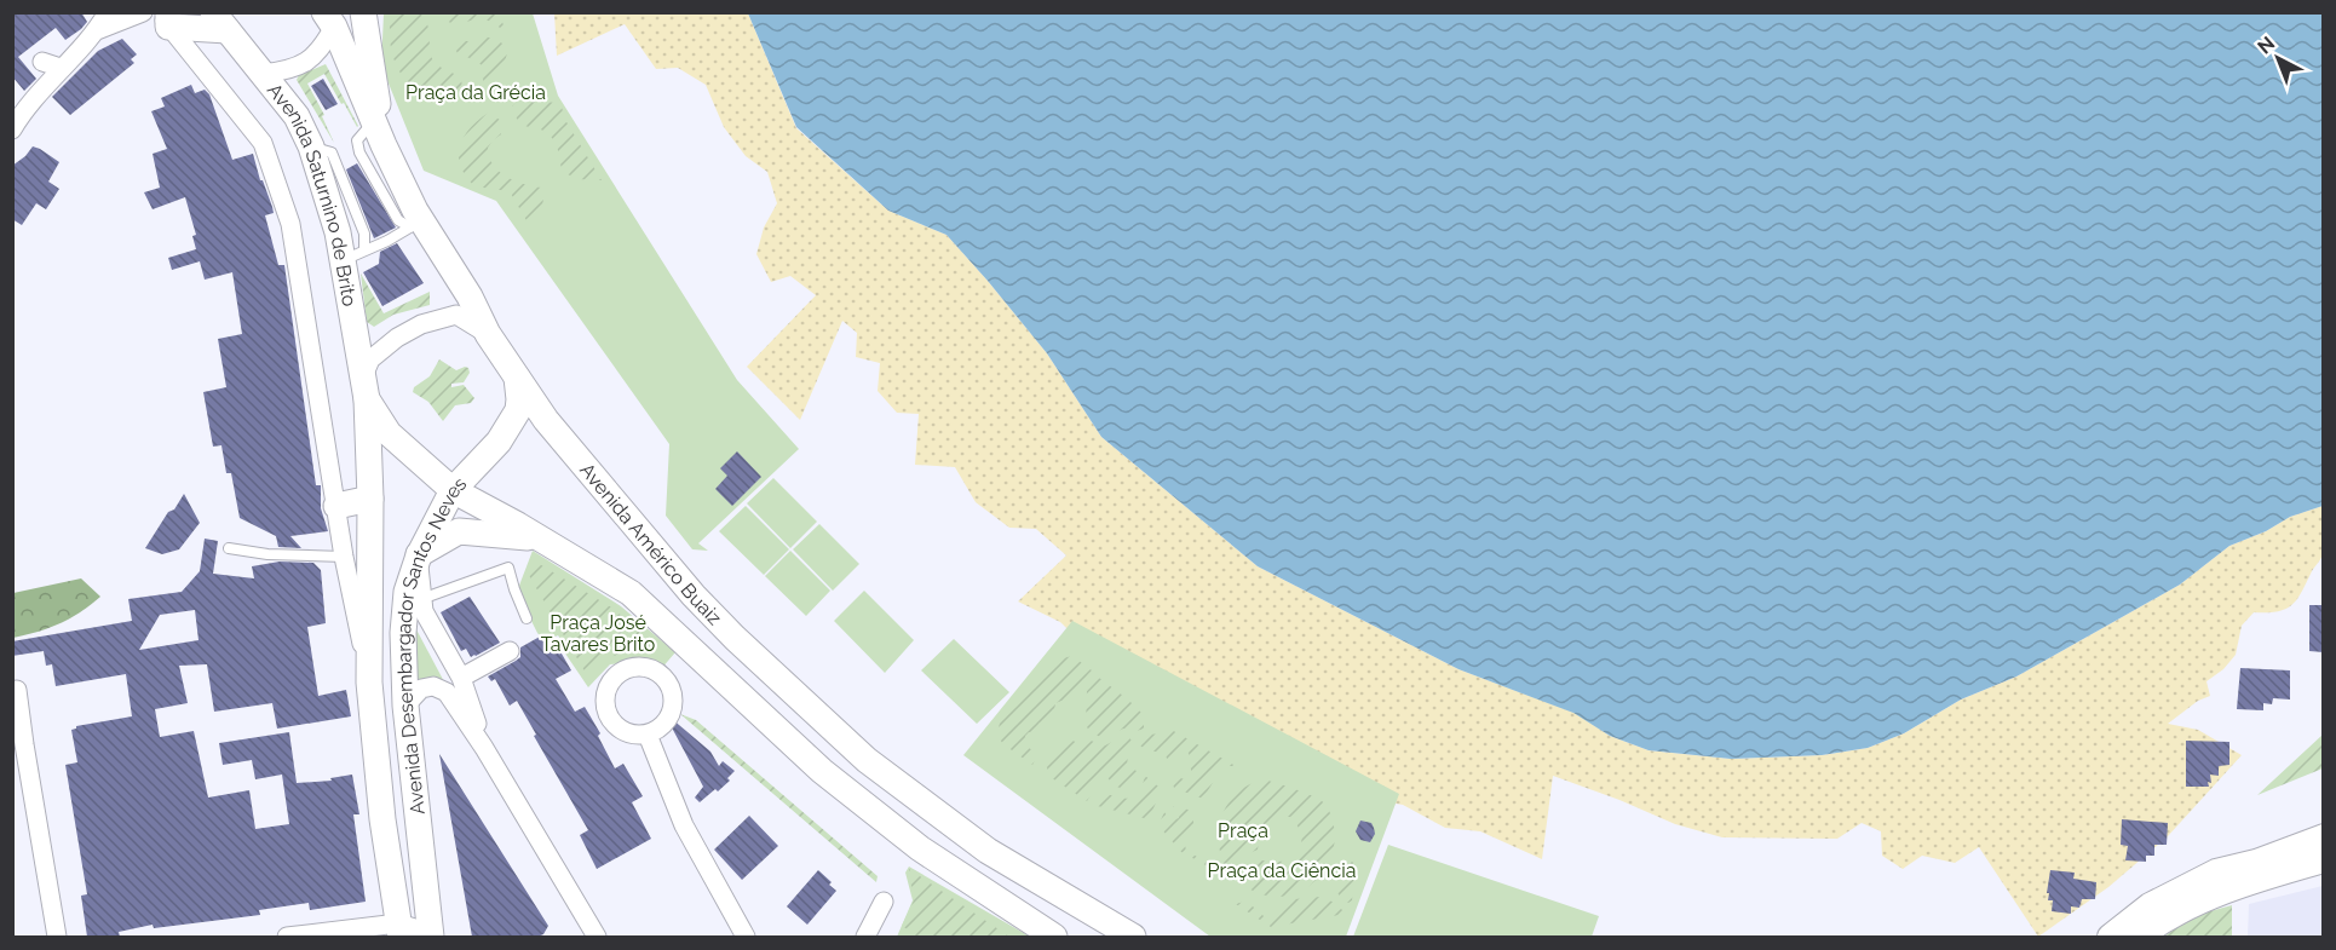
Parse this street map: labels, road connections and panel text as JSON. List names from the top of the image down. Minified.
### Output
{"streets":{"main road":["Avenida Saturnino de Brito","Avenida Américo Buaiz","Avenida Desembargador Santos Neves"]},"crossings":[["Avenida Saturnino de Brito","Avenida Américo Buaiz"],["Avenida Saturnino de Brito","Avenida Desembargador Santos Neves"],["Avenida Américo Buaiz","Avenida Desembargador Santos Neves"]],"parks":["Praça da Grécia","Praça José Tavares Brito","Praça","Praça da Ciência"],"north":"top left"}
